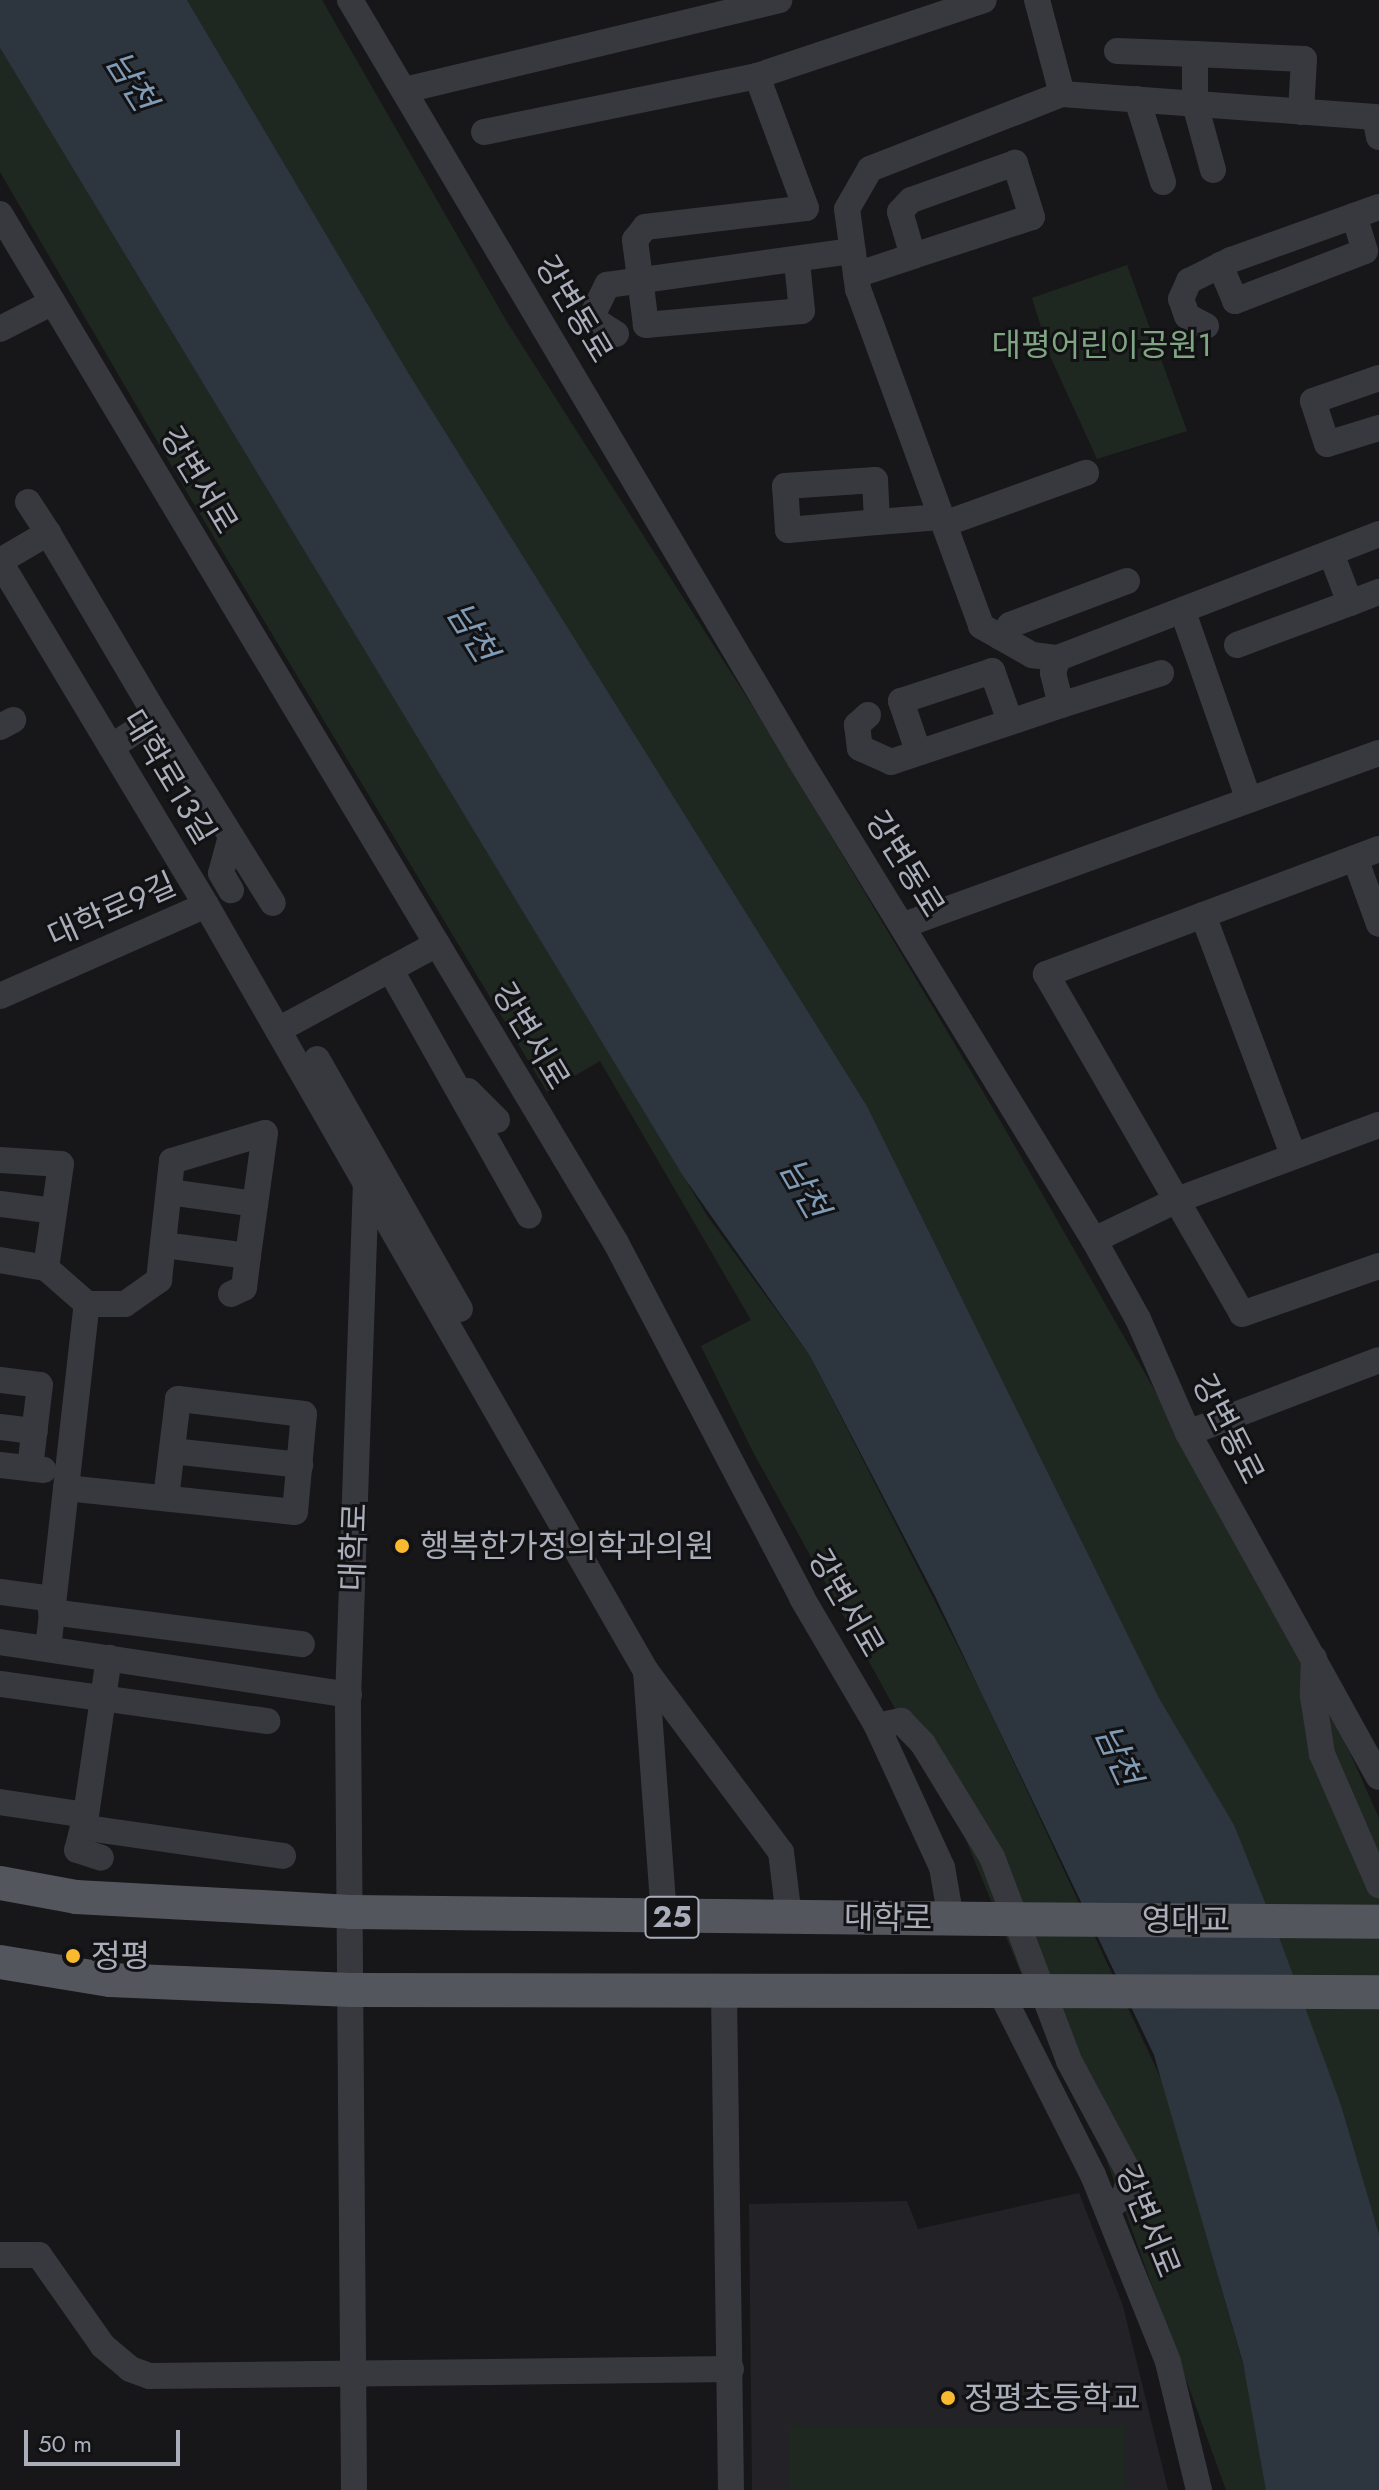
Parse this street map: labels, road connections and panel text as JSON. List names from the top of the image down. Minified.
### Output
{"streets":{"main road":["대학로","25","영대교"],"street":["강변동로","강변서로","대학로13길","대학로9길"]},"crossings":[["강변서로","대학로"],["대학로13길","대학로9길"],["대학로13길","대학로"],["대학로","영대교"]],"water":["남천"],"parks":["대평어린이공원1"],"places":["행복한가정의학과의원","정평","정평초등학교"],"scale_bar":"50 m"}
